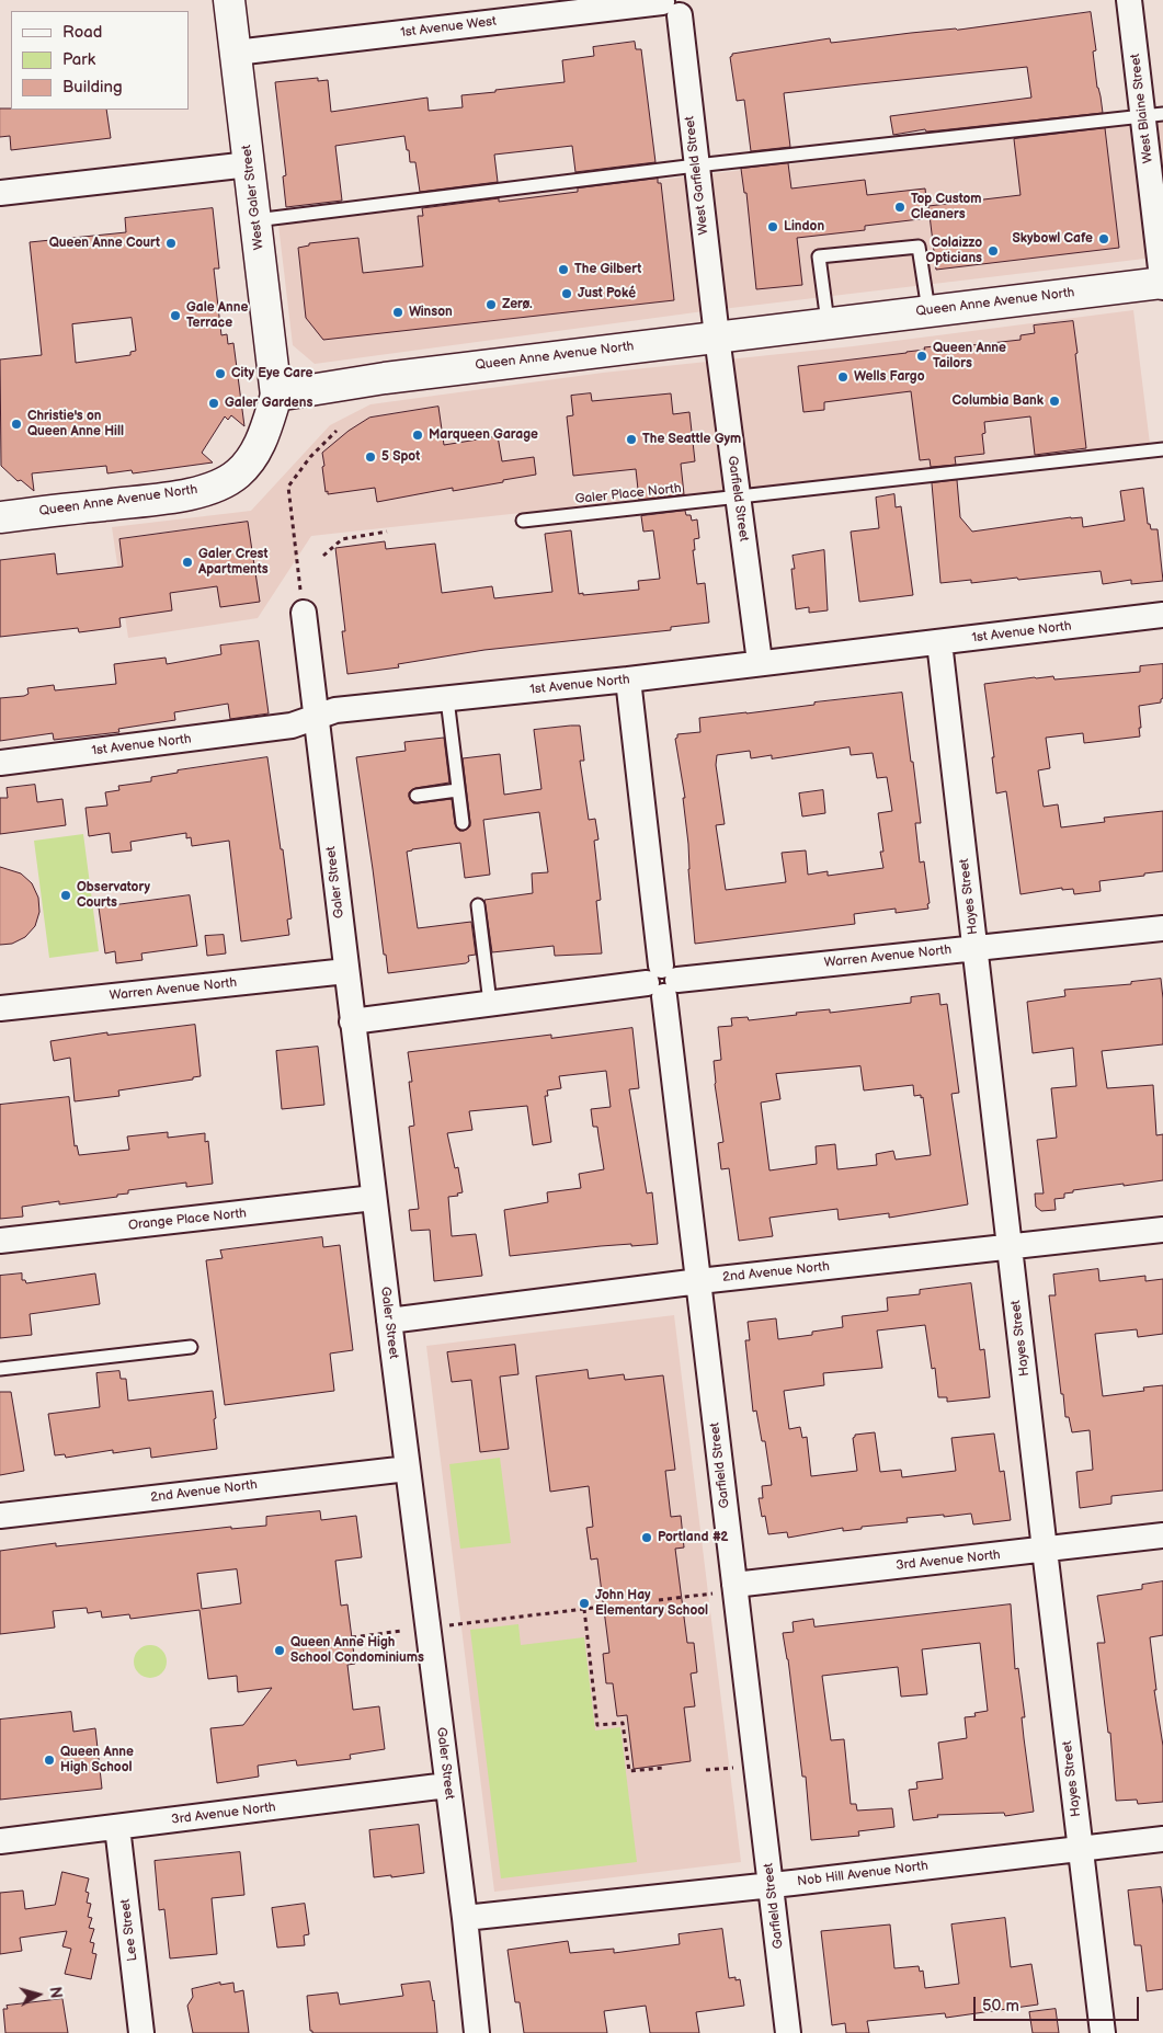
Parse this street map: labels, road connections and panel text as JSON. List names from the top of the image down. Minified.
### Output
{"streets":{"main road":["West Galer Street","Queen Anne Avenue North"],"street":["1st Avenue West","West Blaine Street","West Garfield Street","Garfield Street","1st Avenue North","Galer Street","Hayes Street","Warren Avenue North","Orange Place North","2nd Avenue North","3rd Avenue North","Nob Hill Avenue North","Lee Street"],"lane":["Galer Place North"]},"crossings":[["1st Avenue West","West Garfield Street"],["1st Avenue West","West Galer Street"],["West Blaine Street","Queen Anne Avenue North"],["West Garfield Street","Queen Anne Avenue North"],["West Garfield Street","Garfield Street"],["West Galer Street","Queen Anne Avenue North"],["Queen Anne Avenue North","Garfield Street"],["Galer Place North","Garfield Street"],["Garfield Street","1st Avenue North"],["Garfield Street","Warren Avenue North"],["Garfield Street","2nd Avenue North"],["Garfield Street","3rd Avenue North"],["Garfield Street","Nob Hill Avenue North"],["1st Avenue North","Galer Street"],["1st Avenue North","Hayes Street"],["Galer Street","Warren Avenue North"],["Galer Street","Orange Place North"],["Galer Street","2nd Avenue North"],["Galer Street","3rd Avenue North"],["Galer Street","Nob Hill Avenue North"],["Hayes Street","Warren Avenue North"],["Hayes Street","2nd Avenue North"],["Hayes Street","3rd Avenue North"],["Hayes Street","Nob Hill Avenue North"],["3rd Avenue North","Lee Street"]],"places":["Top Custom Cleaners","Lindon","Skybowl Cafe","Queen Anne Court","Colaizzo Opticians","The Gilbert","Just Poké","Zerø.","Winson","Gale Anne Terrace","Queen Anne Tailors","City Eye Care","Wells Fargo","Columbia Bank","Galer Gardens","Christie's on Queen Anne Hill","Marqueen Garage","The Seattle Gym","5 Spot","Galer Crest Apartments","Observatory Courts","Portland #2","John Hay Elementary School","Queen Anne High School Condominiums","Queen Anne High School"],"legend":["Road","Park","Building"],"scale_bar":"50 m","north":"right"}
